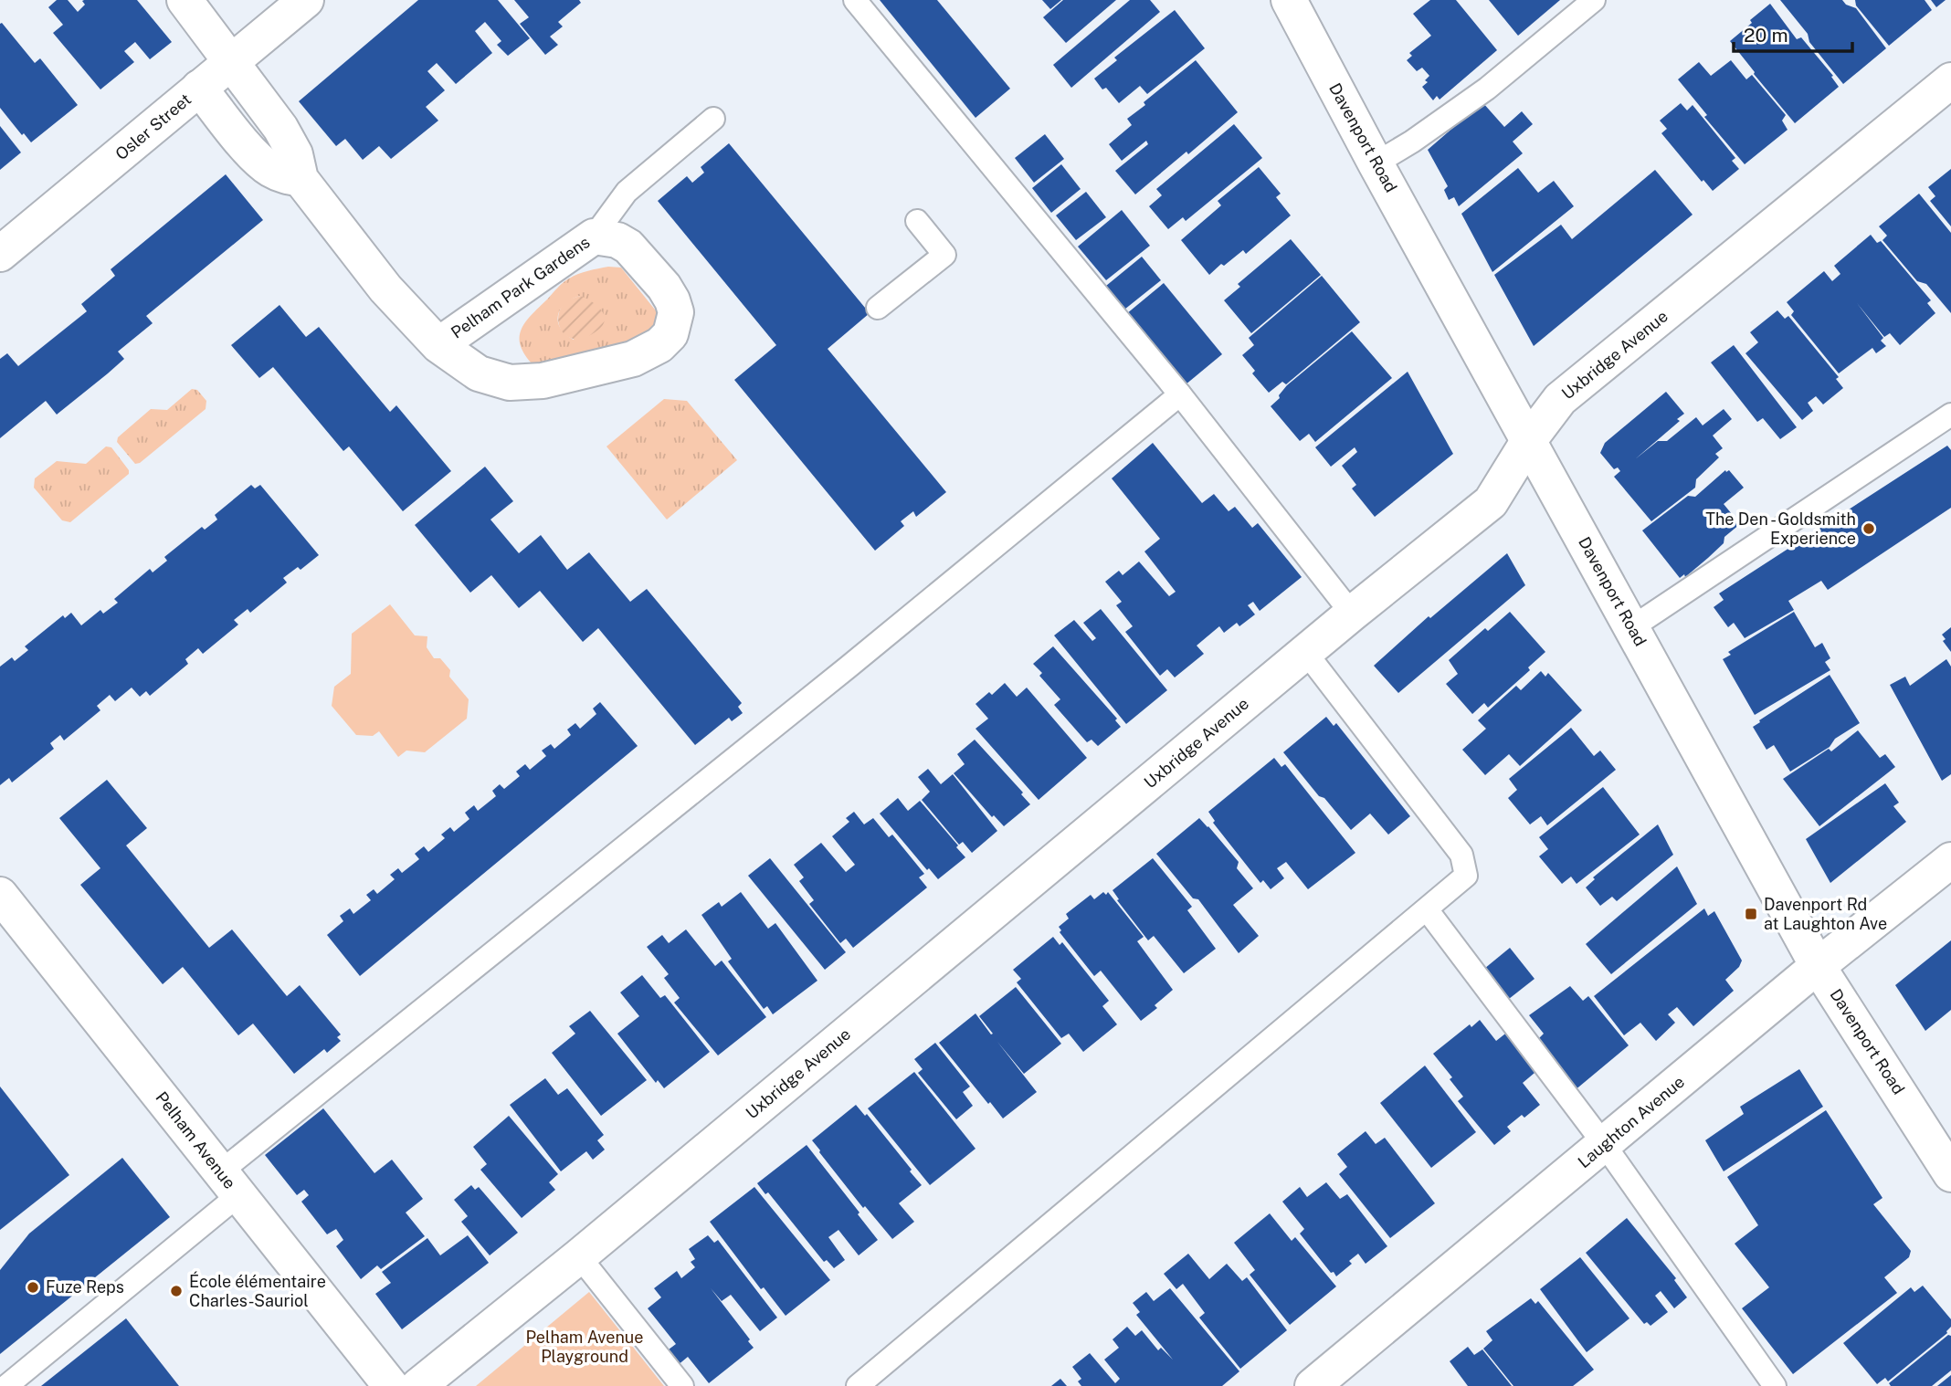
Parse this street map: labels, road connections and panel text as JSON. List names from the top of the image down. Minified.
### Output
{"streets":{"street":["Osler Street","Davenport Road","Pelham Park Gardens","Uxbridge Avenue","Laughton Avenue","Pelham Avenue"]},"crossings":[["Osler Street","Pelham Park Gardens"],["Davenport Road","Uxbridge Avenue"],["Davenport Road","Laughton Avenue"]],"parks":["Pelham Avenue Playground"],"places":{"other":["The Den - Goldsmith Experience","Fuze Reps","École élémentaire Charles-Sauriol"],"transit":["Davenport Rd at Laughton Ave"]},"scale_bar":"20 m"}
